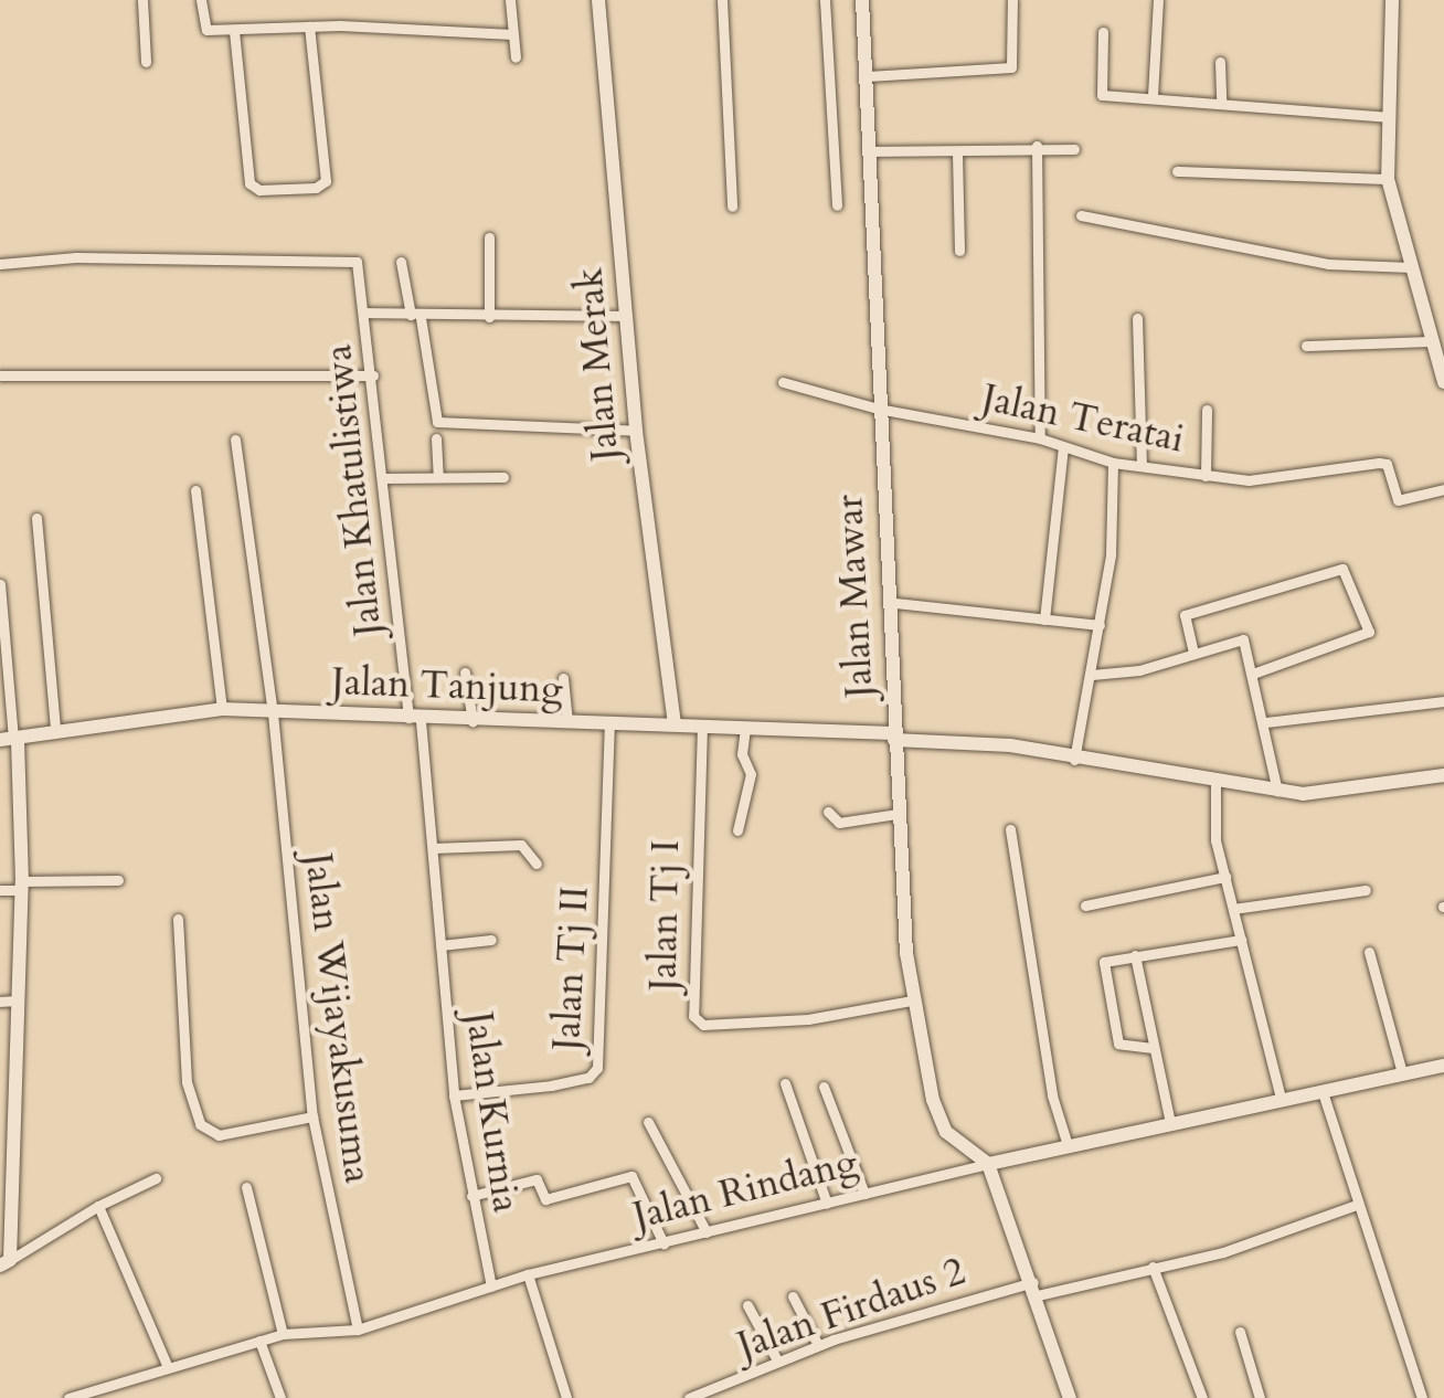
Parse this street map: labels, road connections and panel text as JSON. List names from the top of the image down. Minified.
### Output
{"streets":{"street":["Jalan Merak","Jalan Teratai","Jalan Khatulistiwa","Jalan Mawar","Jalan Tanjung","Jalan Tj I","Jalan Tj II","Jalan Wijayakusuma","Jalan Kurnia","Jalan Rindang","Jalan Firdaus 2"]},"crossings":[["Jalan Merak","Jalan Tanjung"],["Jalan Teratai","Jalan Mawar"],["Jalan Khatulistiwa","Jalan Tanjung"],["Jalan Khatulistiwa","Jalan Kurnia"],["Jalan Mawar","Jalan Tanjung"],["Jalan Mawar","Jalan Tj I"],["Jalan Mawar","Jalan Rindang"],["Jalan Tanjung","Jalan Tj I"],["Jalan Tanjung","Jalan Tj II"],["Jalan Tanjung","Jalan Wijayakusuma"],["Jalan Tanjung","Jalan Kurnia"],["Jalan Tj II","Jalan Kurnia"],["Jalan Wijayakusuma","Jalan Rindang"],["Jalan Kurnia","Jalan Rindang"]]}
